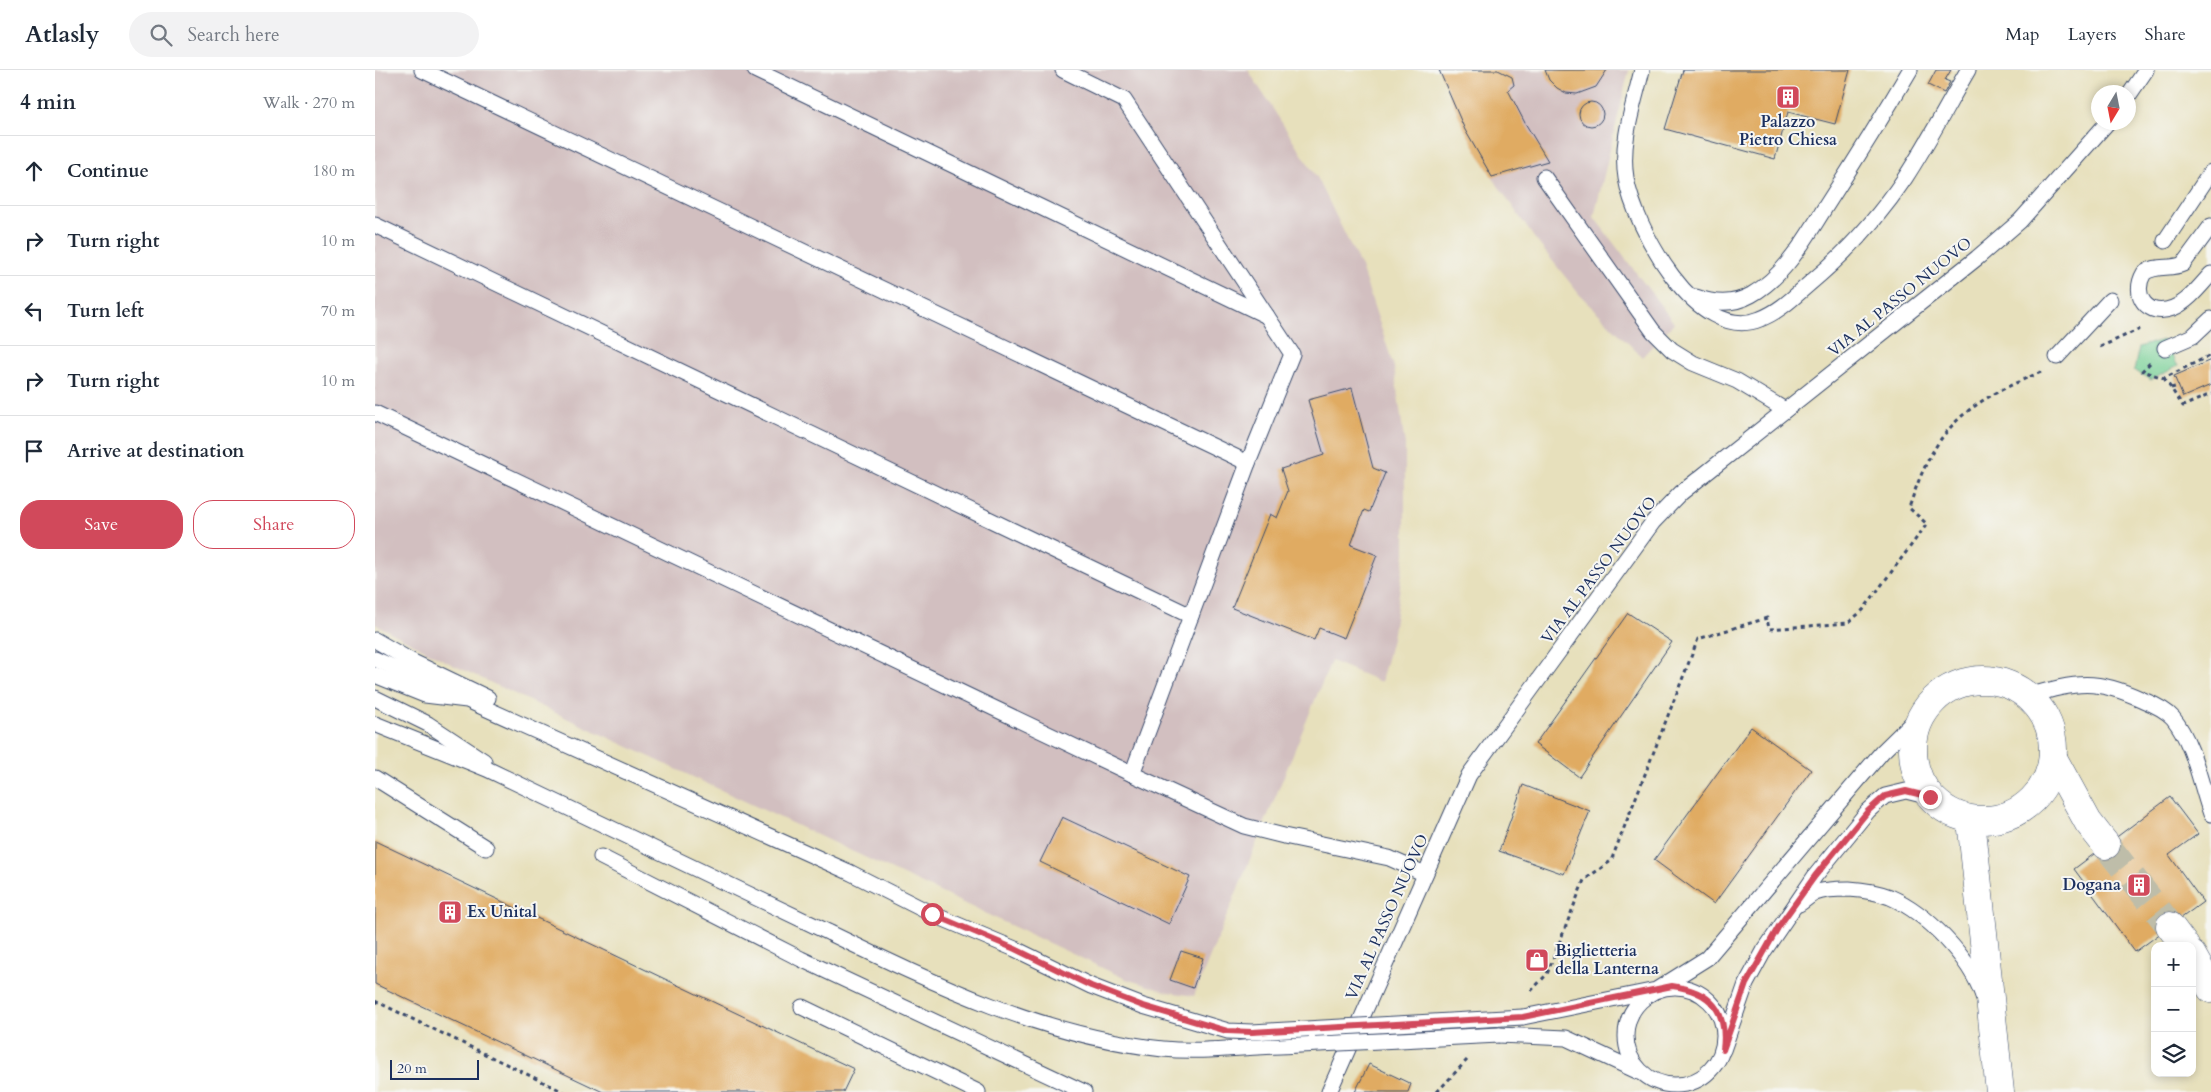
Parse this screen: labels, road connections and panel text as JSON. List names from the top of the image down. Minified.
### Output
{"streets":{"lane":["VIA AL PASSO NUOVO"]},"places":{"building":["Palazzo Pietro Chiesa","Dogana","Ex Unital"],"shop":["Biglietteria della Lanterna"]},"scale_bar":"20 m","north":"bottom","page":{"header":"Atlasly","search":"Search here","nav":["Map","Layers","Share"],"heading":["4 min","Walk · 270 m"],"list":[["Continue","180 m"],["Turn right","10 m"],["Turn left","70 m"],["Turn right","10 m"],"Arrive at destination"],"buttons":["Save","Share"],"map_buttons":["+","−"],"scale":"20 m"}}
